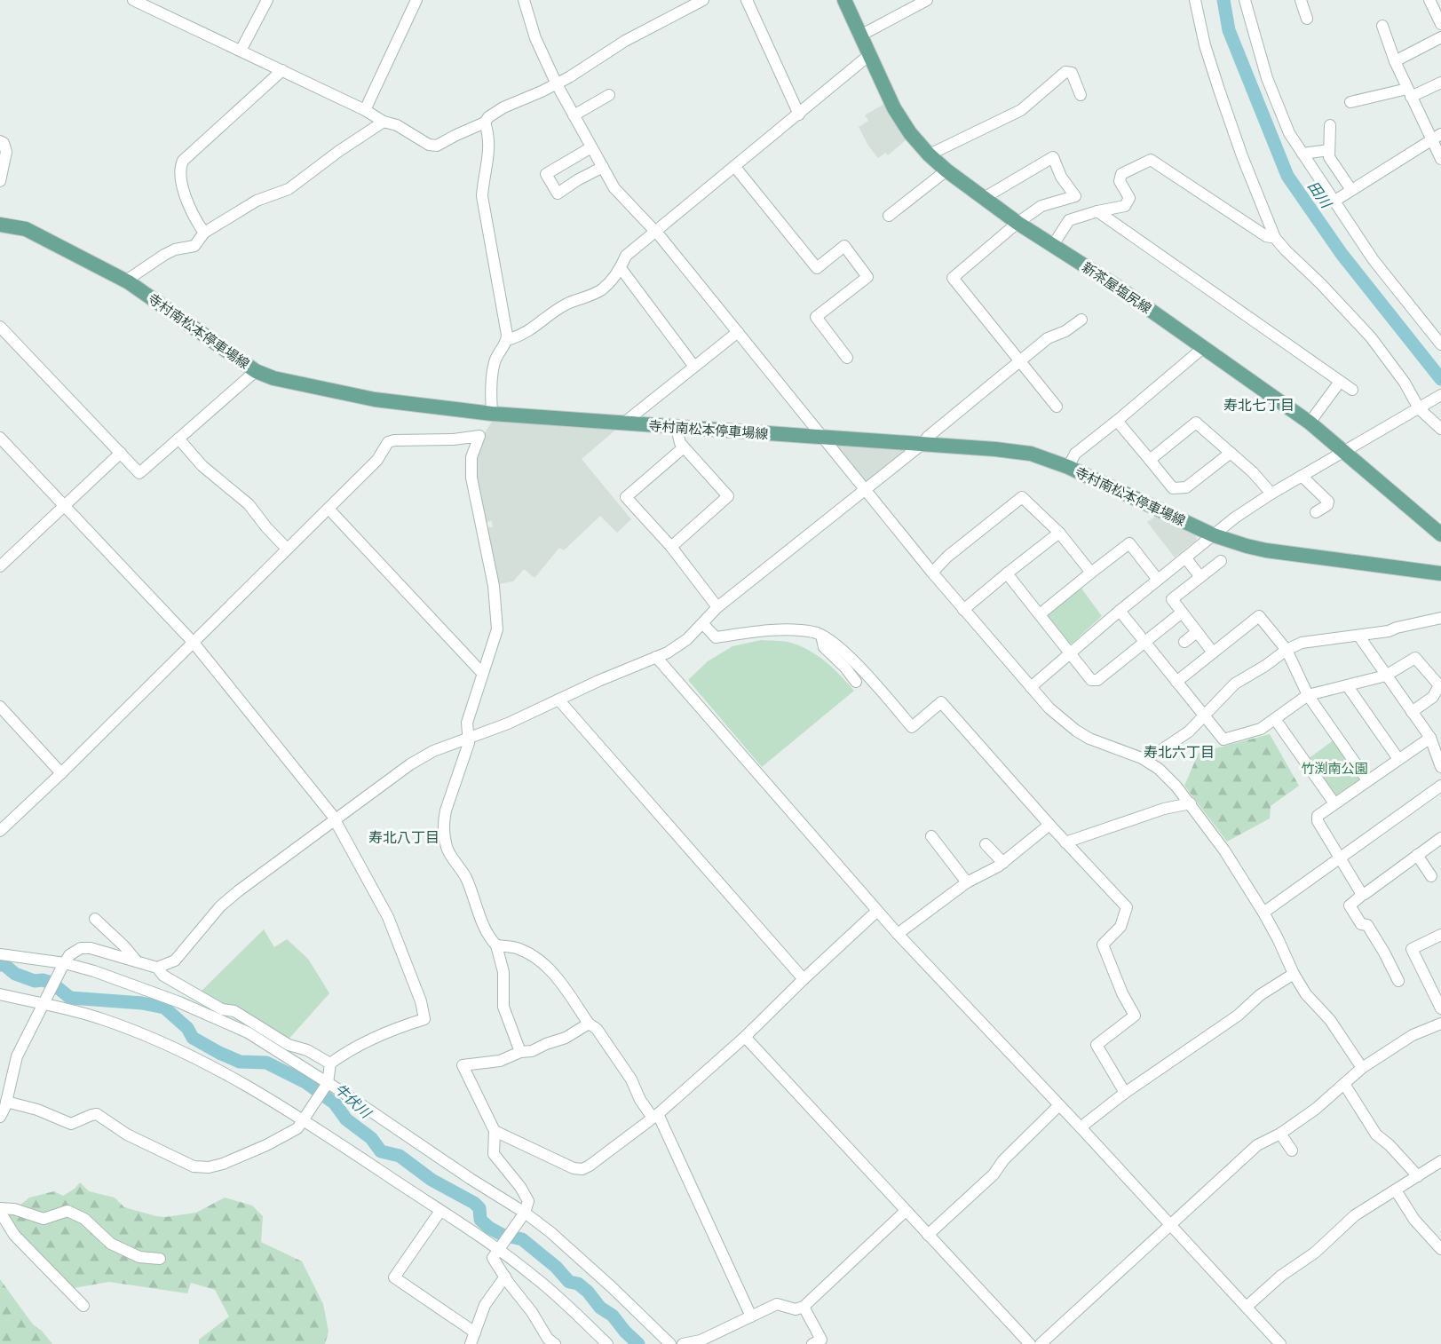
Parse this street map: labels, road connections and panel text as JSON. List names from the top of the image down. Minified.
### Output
{"streets":{"main road":["新茶屋塩尻線","寺村南松本停車場線"]},"districts":["寿北七丁目","寿北六丁目","寿北八丁目"],"water":["田川","牛伏川"],"parks":["竹渕南公園"]}
